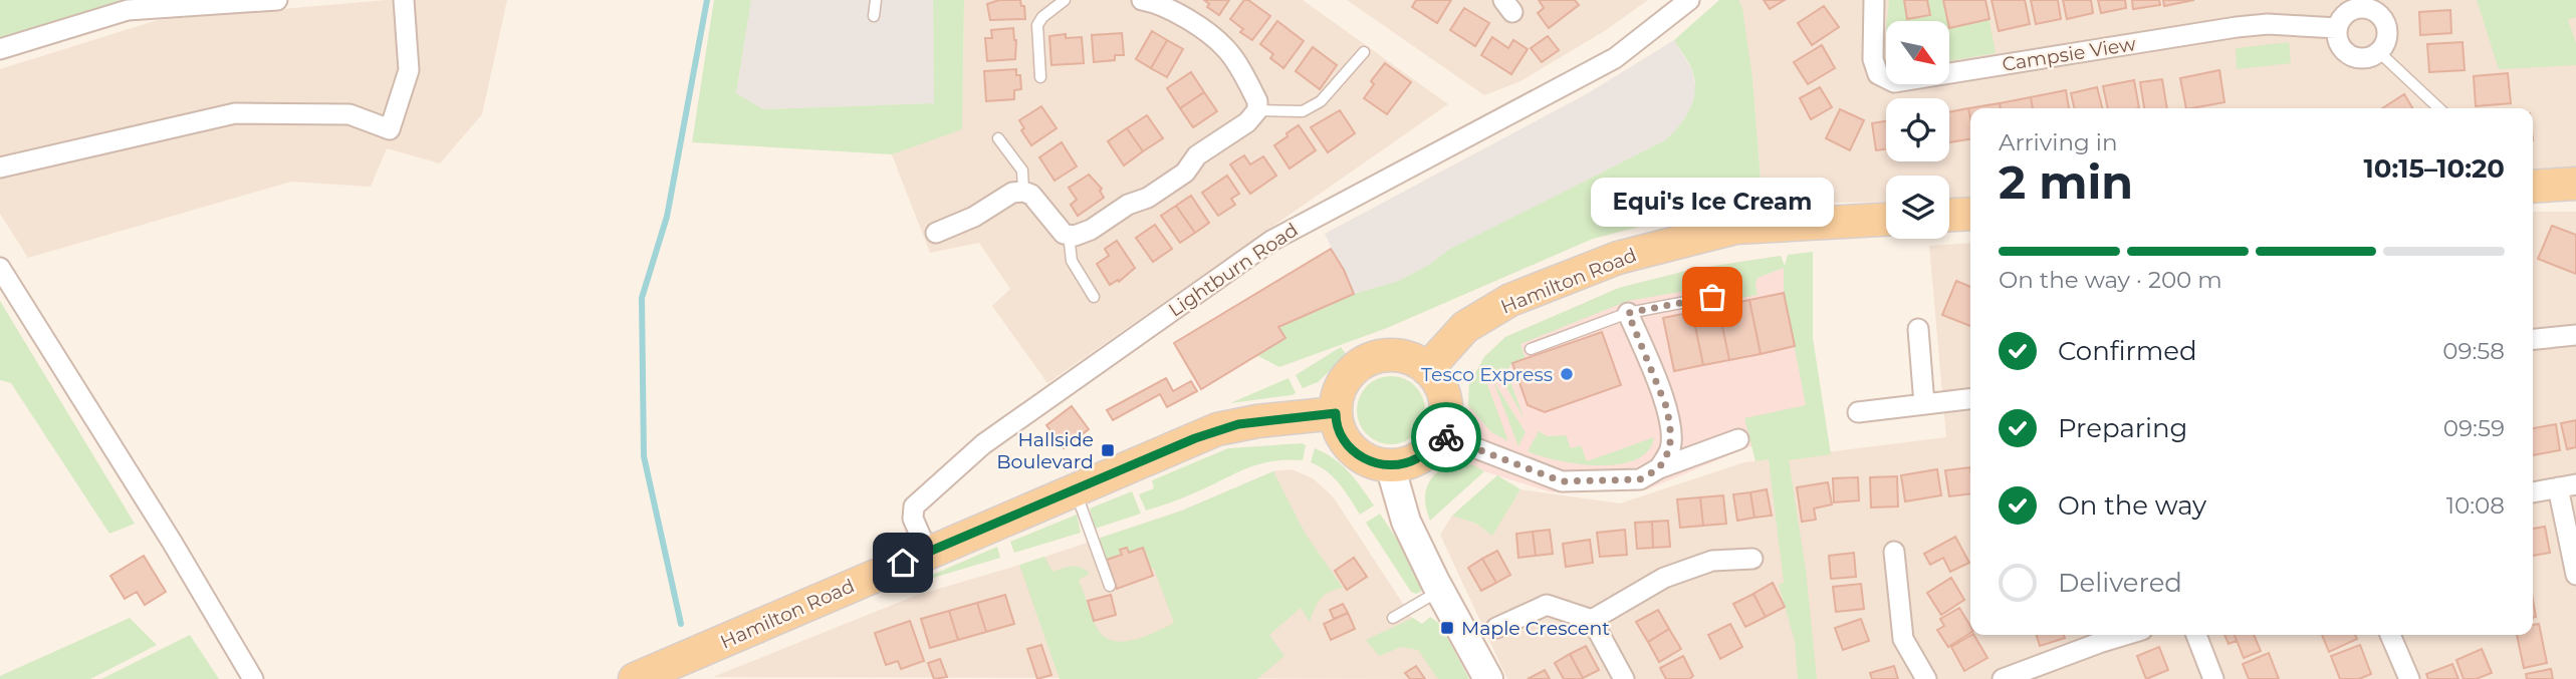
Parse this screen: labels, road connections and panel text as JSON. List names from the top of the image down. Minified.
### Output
{"streets":{"main road":["Hamilton Road"],"street":["Campsie View","Lightburn Road"]},"crossings":[["Lightburn Road","Hamilton Road"]],"places":{"other":["Equi's Ice Cream","Tesco Express"],"transit":["Hallside Boulevard","Maple Crescent"]},"north":"bottom right","page":{"heading":["2 min","Arriving in","10:15–10:20"],"bubble":"Equi's Ice Cream","bar":"On the way · 200 m","list":[["Confirmed","09:58"],["Preparing","09:59"],["On the way","10:08"],"Delivered"]}}
